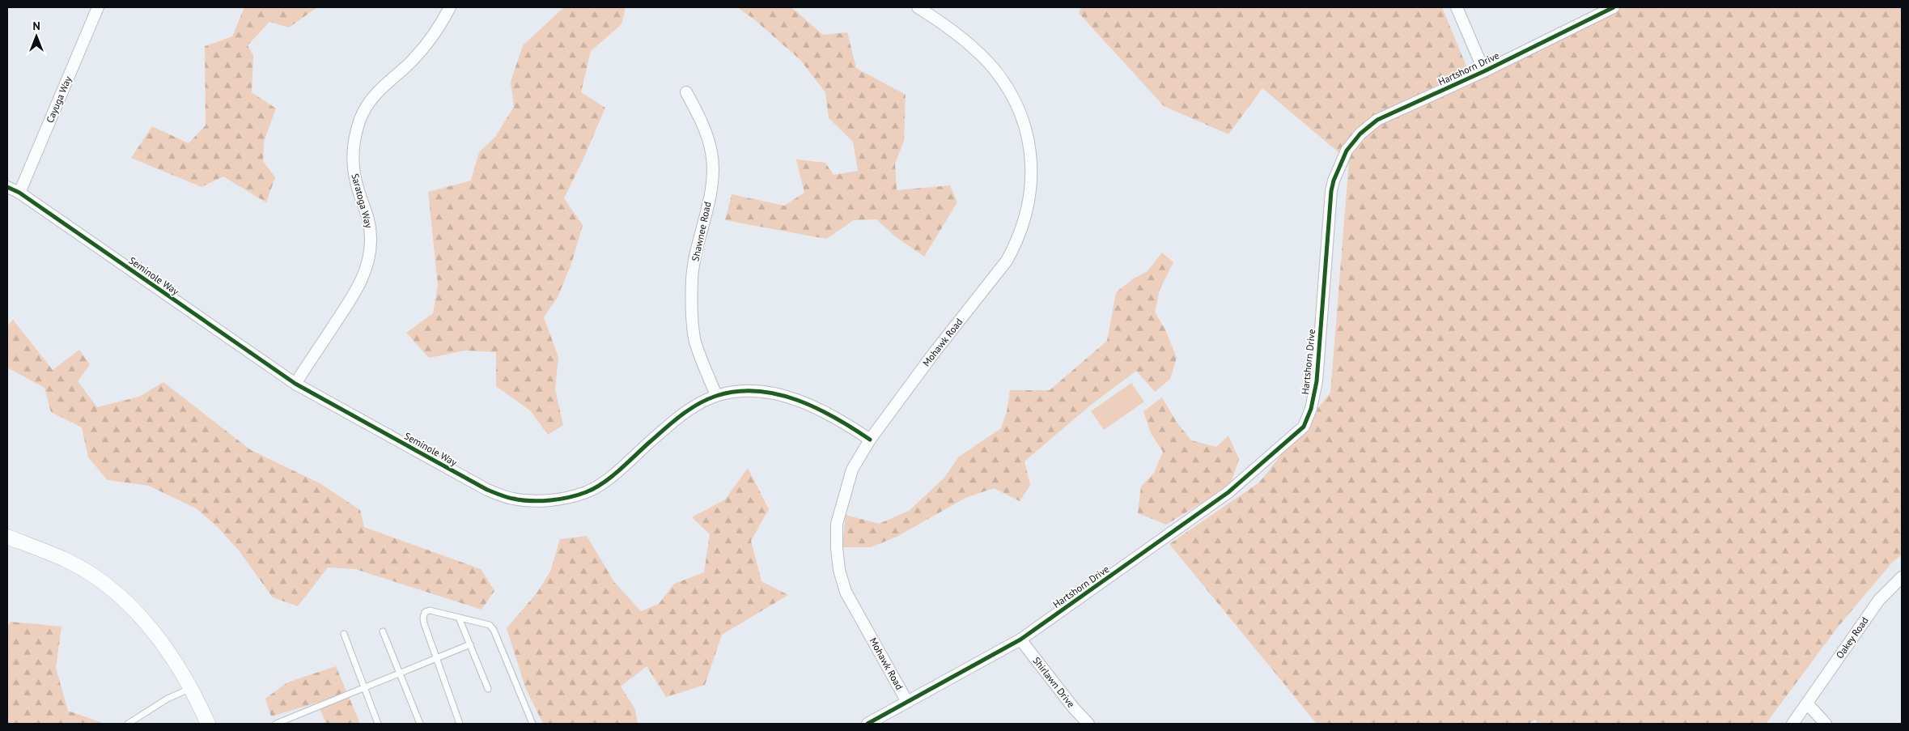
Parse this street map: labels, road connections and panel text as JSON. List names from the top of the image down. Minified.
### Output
{"streets":{"street":["Hartshorn Drive","Cayuga Way","Saratoga Way","Shawnee Road","Seminole Way","Mohawk Road","Oakey Road","Shirlawn Drive"]},"crossings":[["Hartshorn Drive","Mohawk Road"],["Hartshorn Drive","Shirlawn Drive"],["Cayuga Way","Seminole Way"],["Saratoga Way","Seminole Way"],["Shawnee Road","Seminole Way"],["Seminole Way","Mohawk Road"]],"north":"top"}
